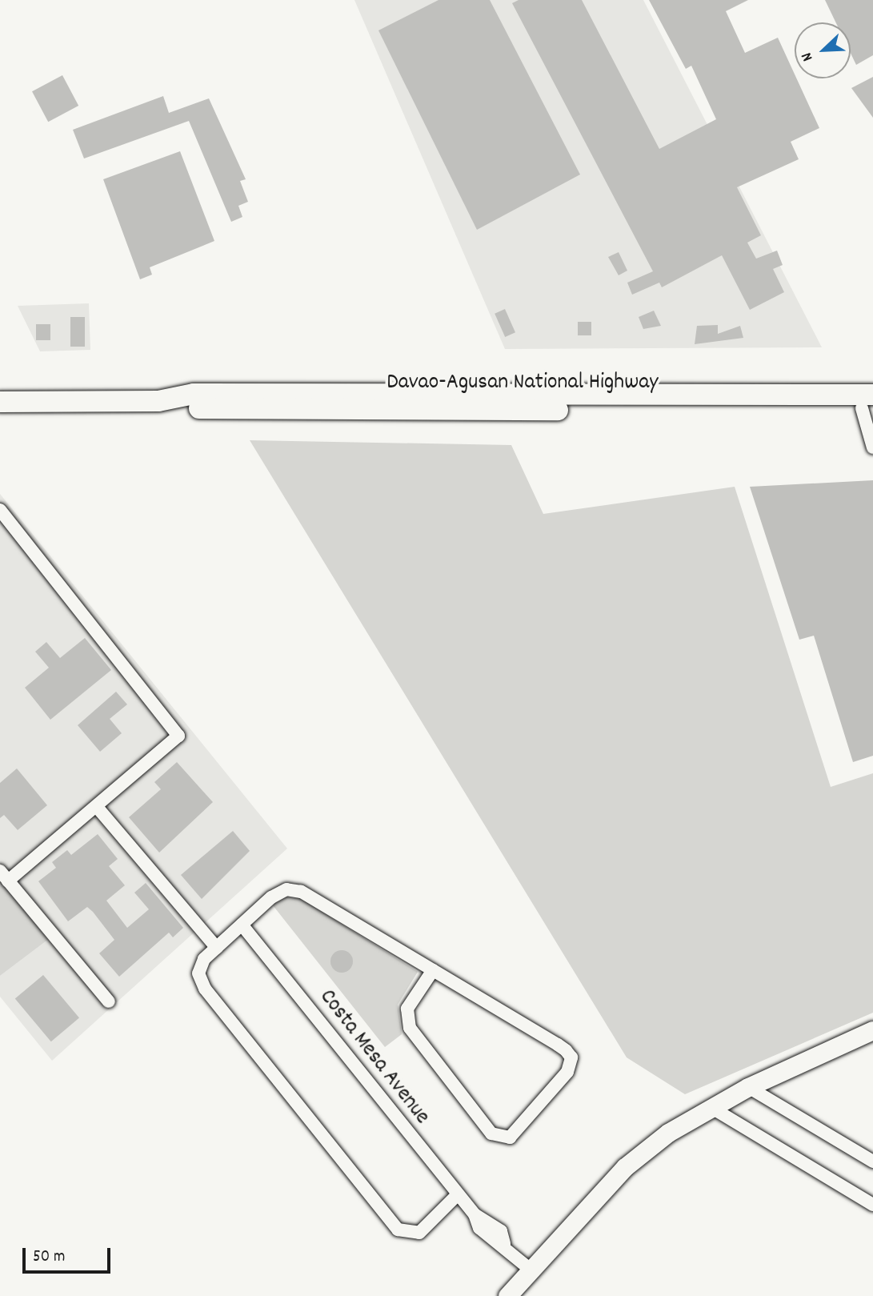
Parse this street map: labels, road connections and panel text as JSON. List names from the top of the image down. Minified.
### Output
{"streets":{"highway":["Davao-Agusan National Highway"],"street":["Costa Mesa Avenue"]},"scale_bar":"50 m","north":"bottom left"}
